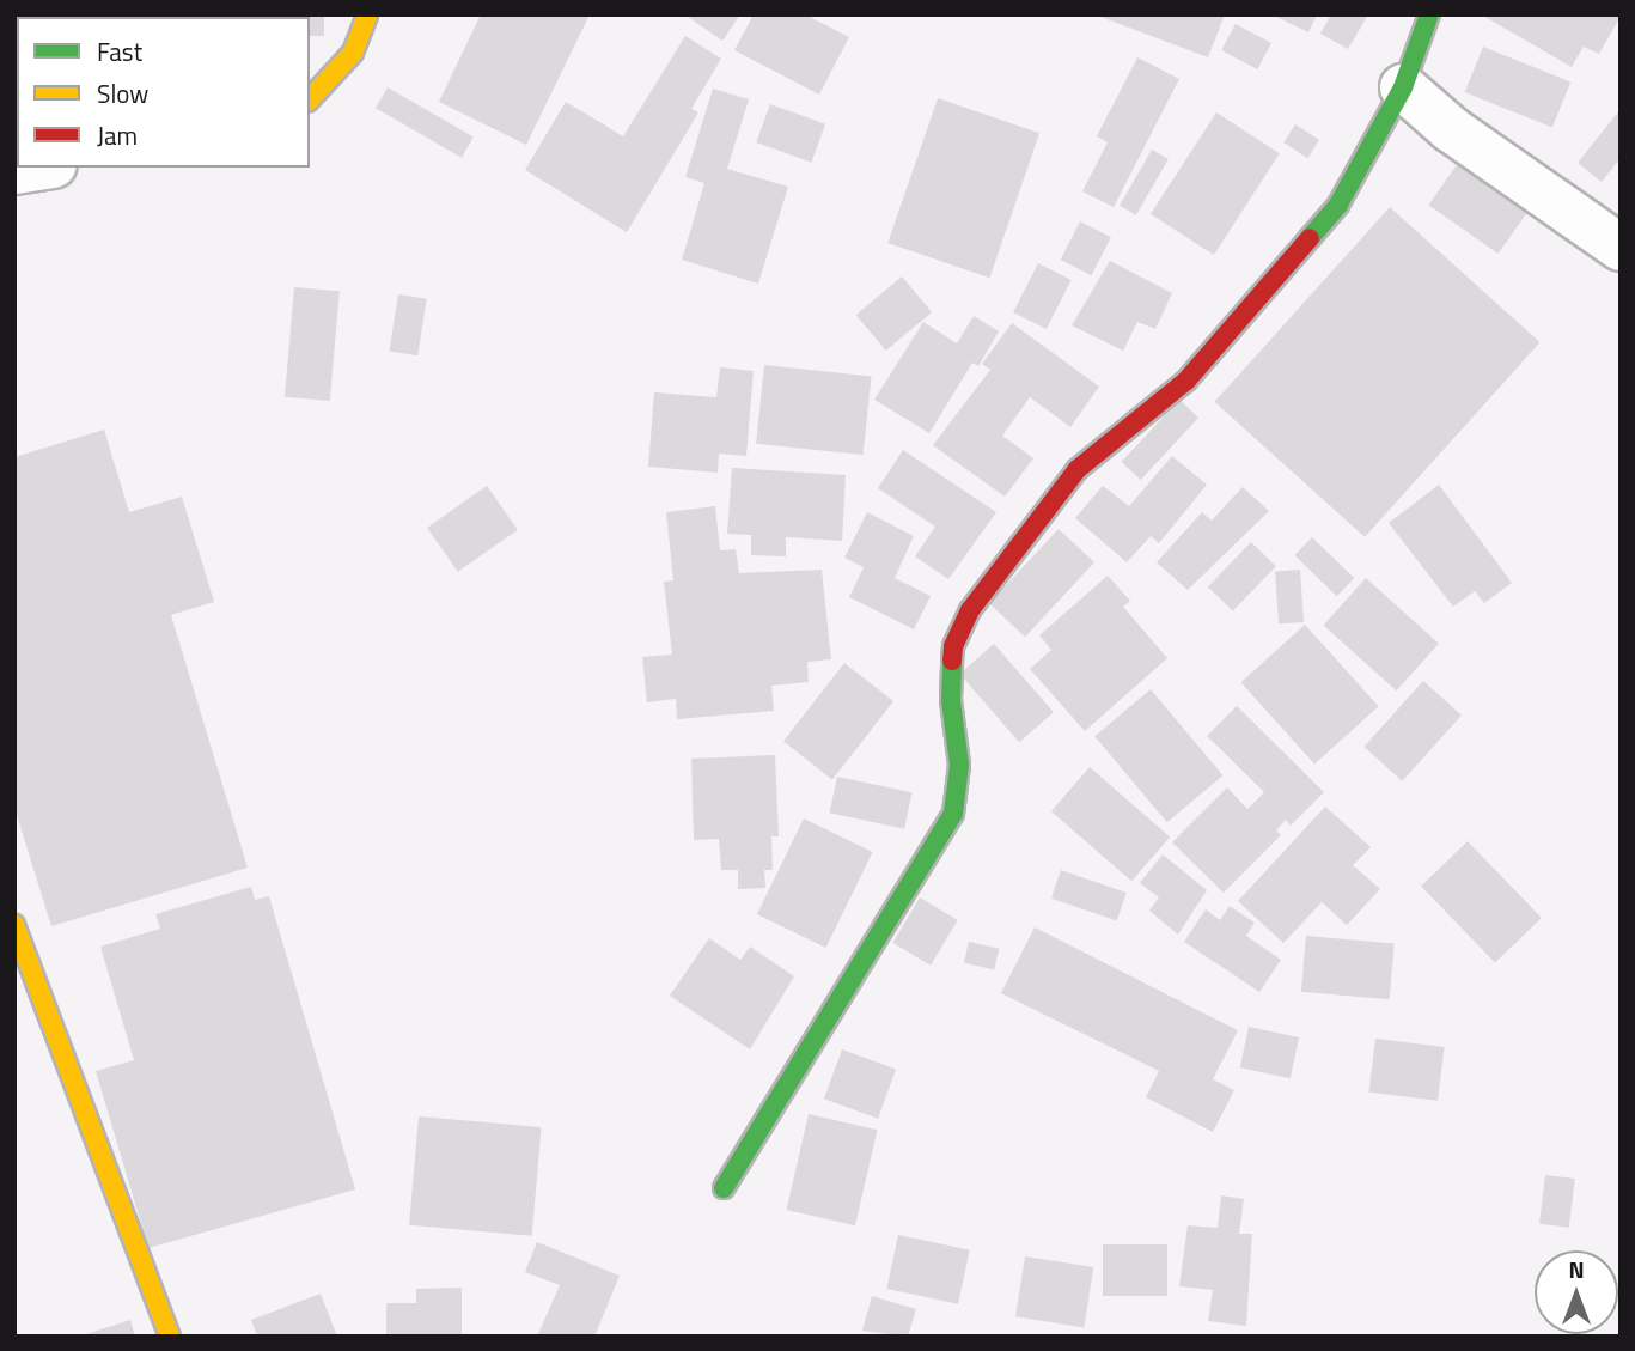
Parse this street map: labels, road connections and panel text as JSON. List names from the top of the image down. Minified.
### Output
{"legend":["Fast","Slow","Jam"],"north":"top"}
